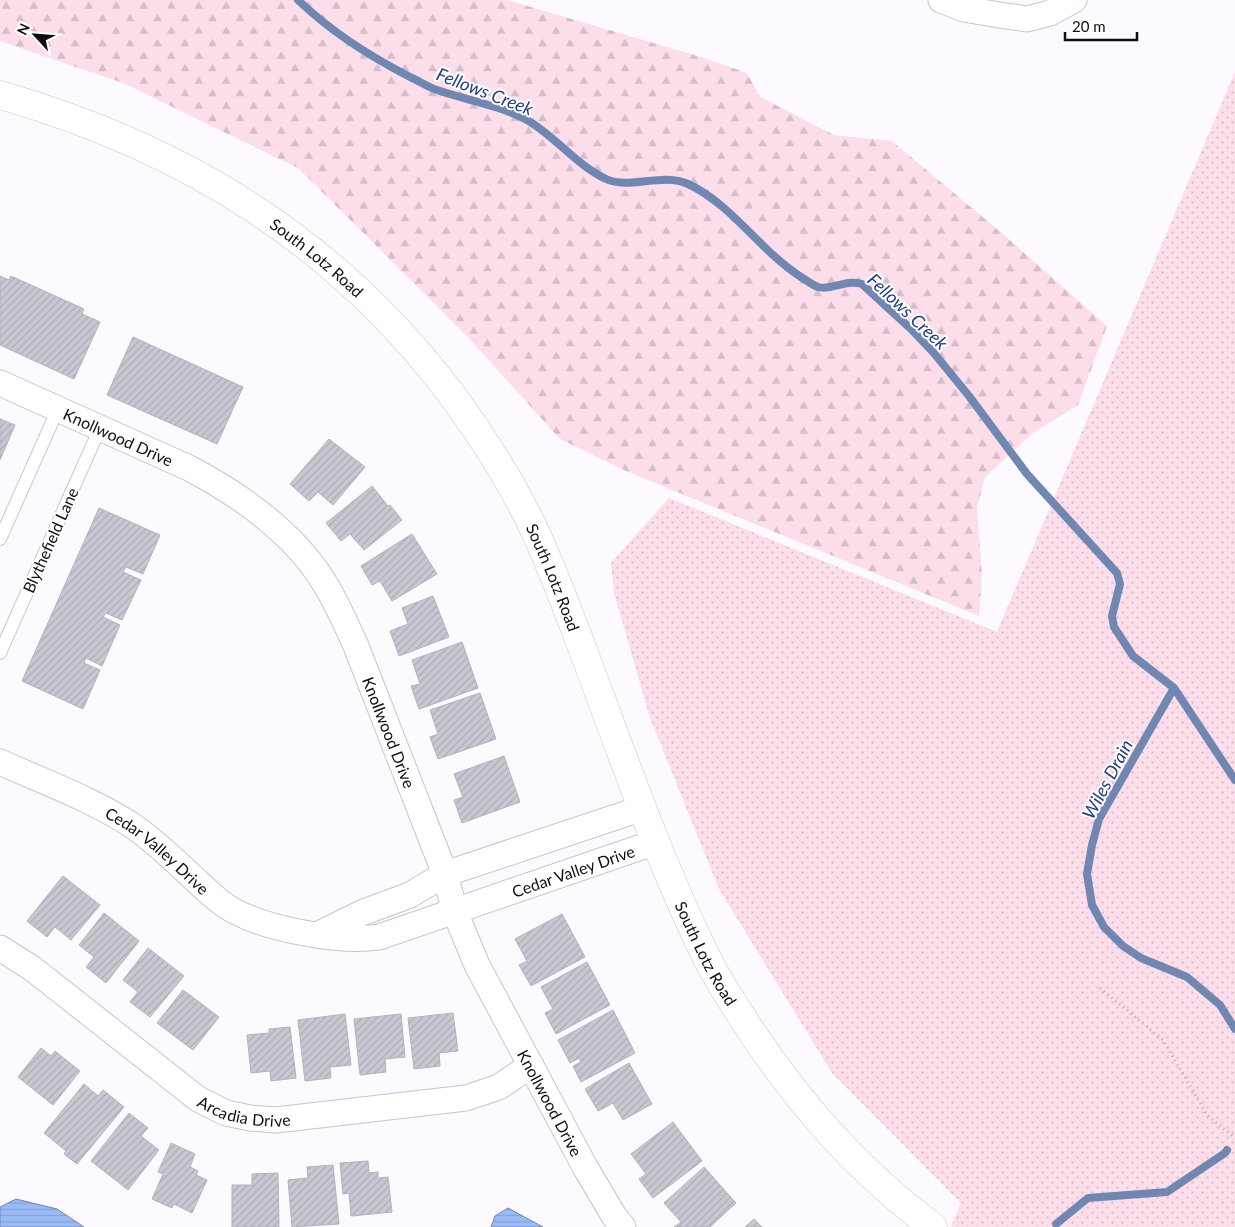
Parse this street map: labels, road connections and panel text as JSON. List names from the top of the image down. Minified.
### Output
{"streets":{"street":["South Lotz Road","Knollwood Drive","Cedar Valley Drive","Arcadia Drive"],"lane":["Blythefield Lane"]},"crossings":[["South Lotz Road","Cedar Valley Drive"],["Knollwood Drive","Blythefield Lane"],["Knollwood Drive","Cedar Valley Drive"],["Knollwood Drive","Arcadia Drive"]],"water":["Fellows Creek","Wiles Drain"],"scale_bar":"20 m","north":"top left"}
